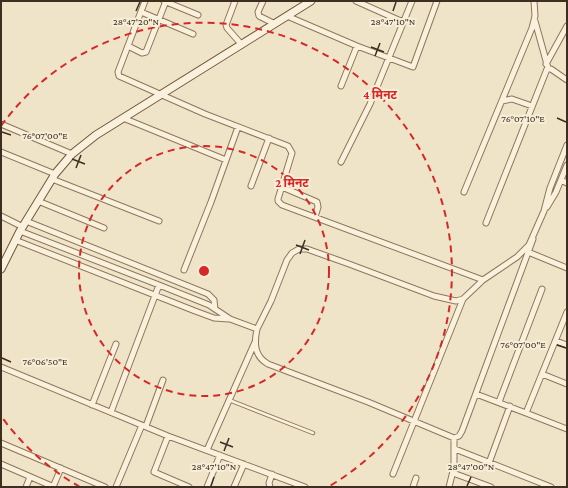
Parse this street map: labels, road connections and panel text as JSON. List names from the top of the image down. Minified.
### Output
{"coordinates":["28°47'20\"N","28°47'10\"N","76°07'10\"E","76°07'00\"E","76°06'50\"E","28°47'00\"N"],"rings":["4 मिनट","2 मिनट"]}
